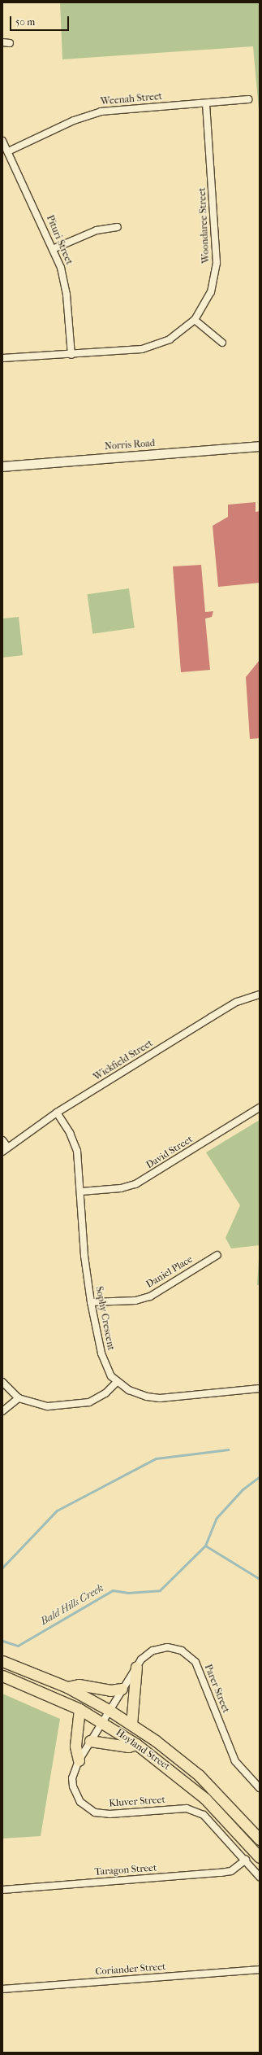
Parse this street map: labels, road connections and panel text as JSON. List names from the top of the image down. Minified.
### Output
{"streets":{"main road":["Norris Road","Hoyland Street"],"street":["Weenah Street","Woondaree Street","Pituri Street","Wickfield Street","David Street","Daniel Place","Sophy Crescent","Parer Street","Kluver Street","Taragon Street","Coriander Street"]},"crossings":[["Weenah Street","Woondaree Street"],["Weenah Street","Pituri Street"],["Woondaree Street","Pituri Street"],["Wickfield Street","Sophy Crescent"],["David Street","Sophy Crescent"],["Daniel Place","Sophy Crescent"],["Parer Street","Hoyland Street"],["Parer Street","Kluver Street"],["Hoyland Street","Kluver Street"],["Kluver Street","Taragon Street"]],"water":["Bald Hills Creek"],"scale_bar":"50 m"}
